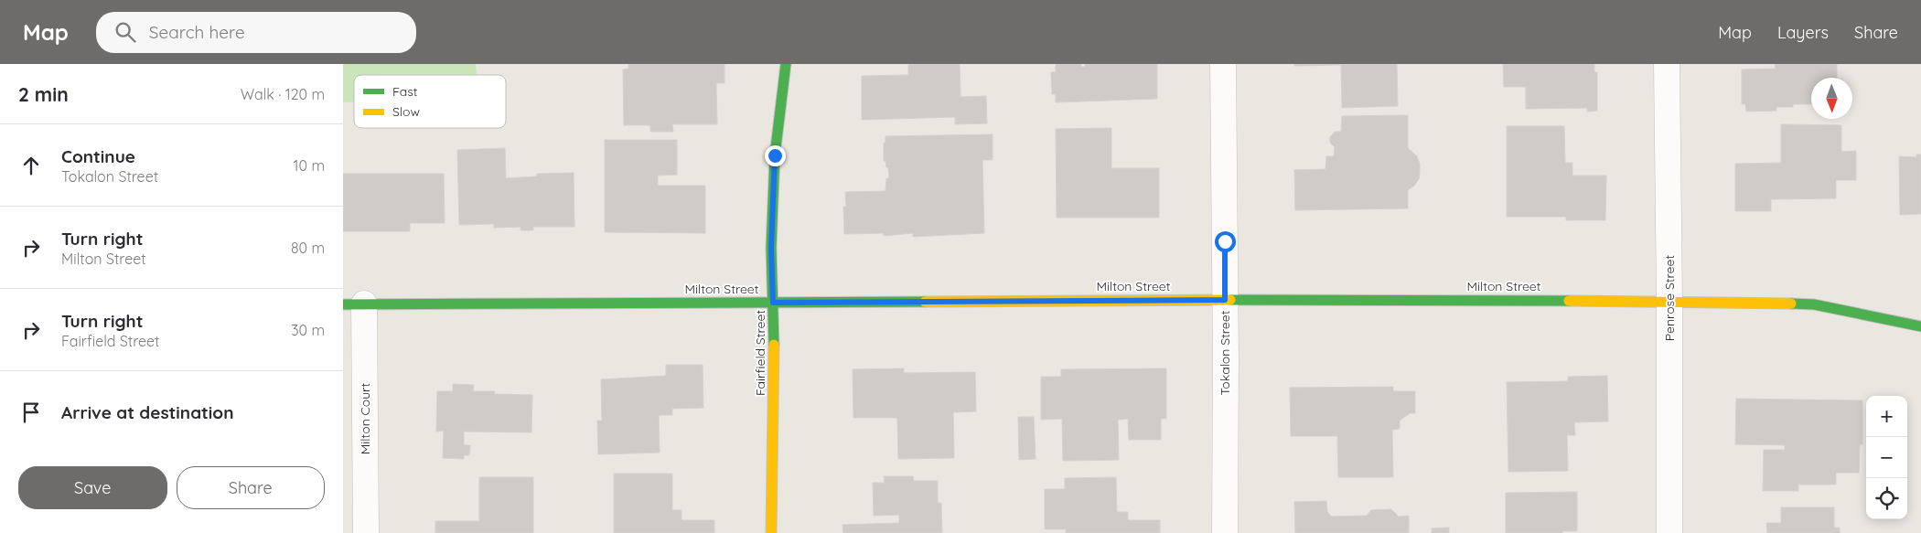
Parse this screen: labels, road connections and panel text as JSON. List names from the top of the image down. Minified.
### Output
{"streets":{"main road":["Milton Street","Fairfield Street"],"street":["Penrose Street","Tokalon Street","Milton Court"]},"crossings":[["Milton Street","Penrose Street"],["Milton Street","Fairfield Street"],["Milton Street","Tokalon Street"],["Milton Street","Milton Court"]],"legend":["Fast","Slow"],"north":"bottom","page":{"header":"Map","search":"Search here","nav":["Map","Layers","Share"],"heading":["2 min","Walk · 120 m"],"list":[["Continue","Tokalon Street","10 m"],["Turn right","Milton Street","80 m"],["Turn right","Fairfield Street","30 m"],"Arrive at destination"],"map_buttons":["+","−"],"buttons":["Save","Share"]}}
